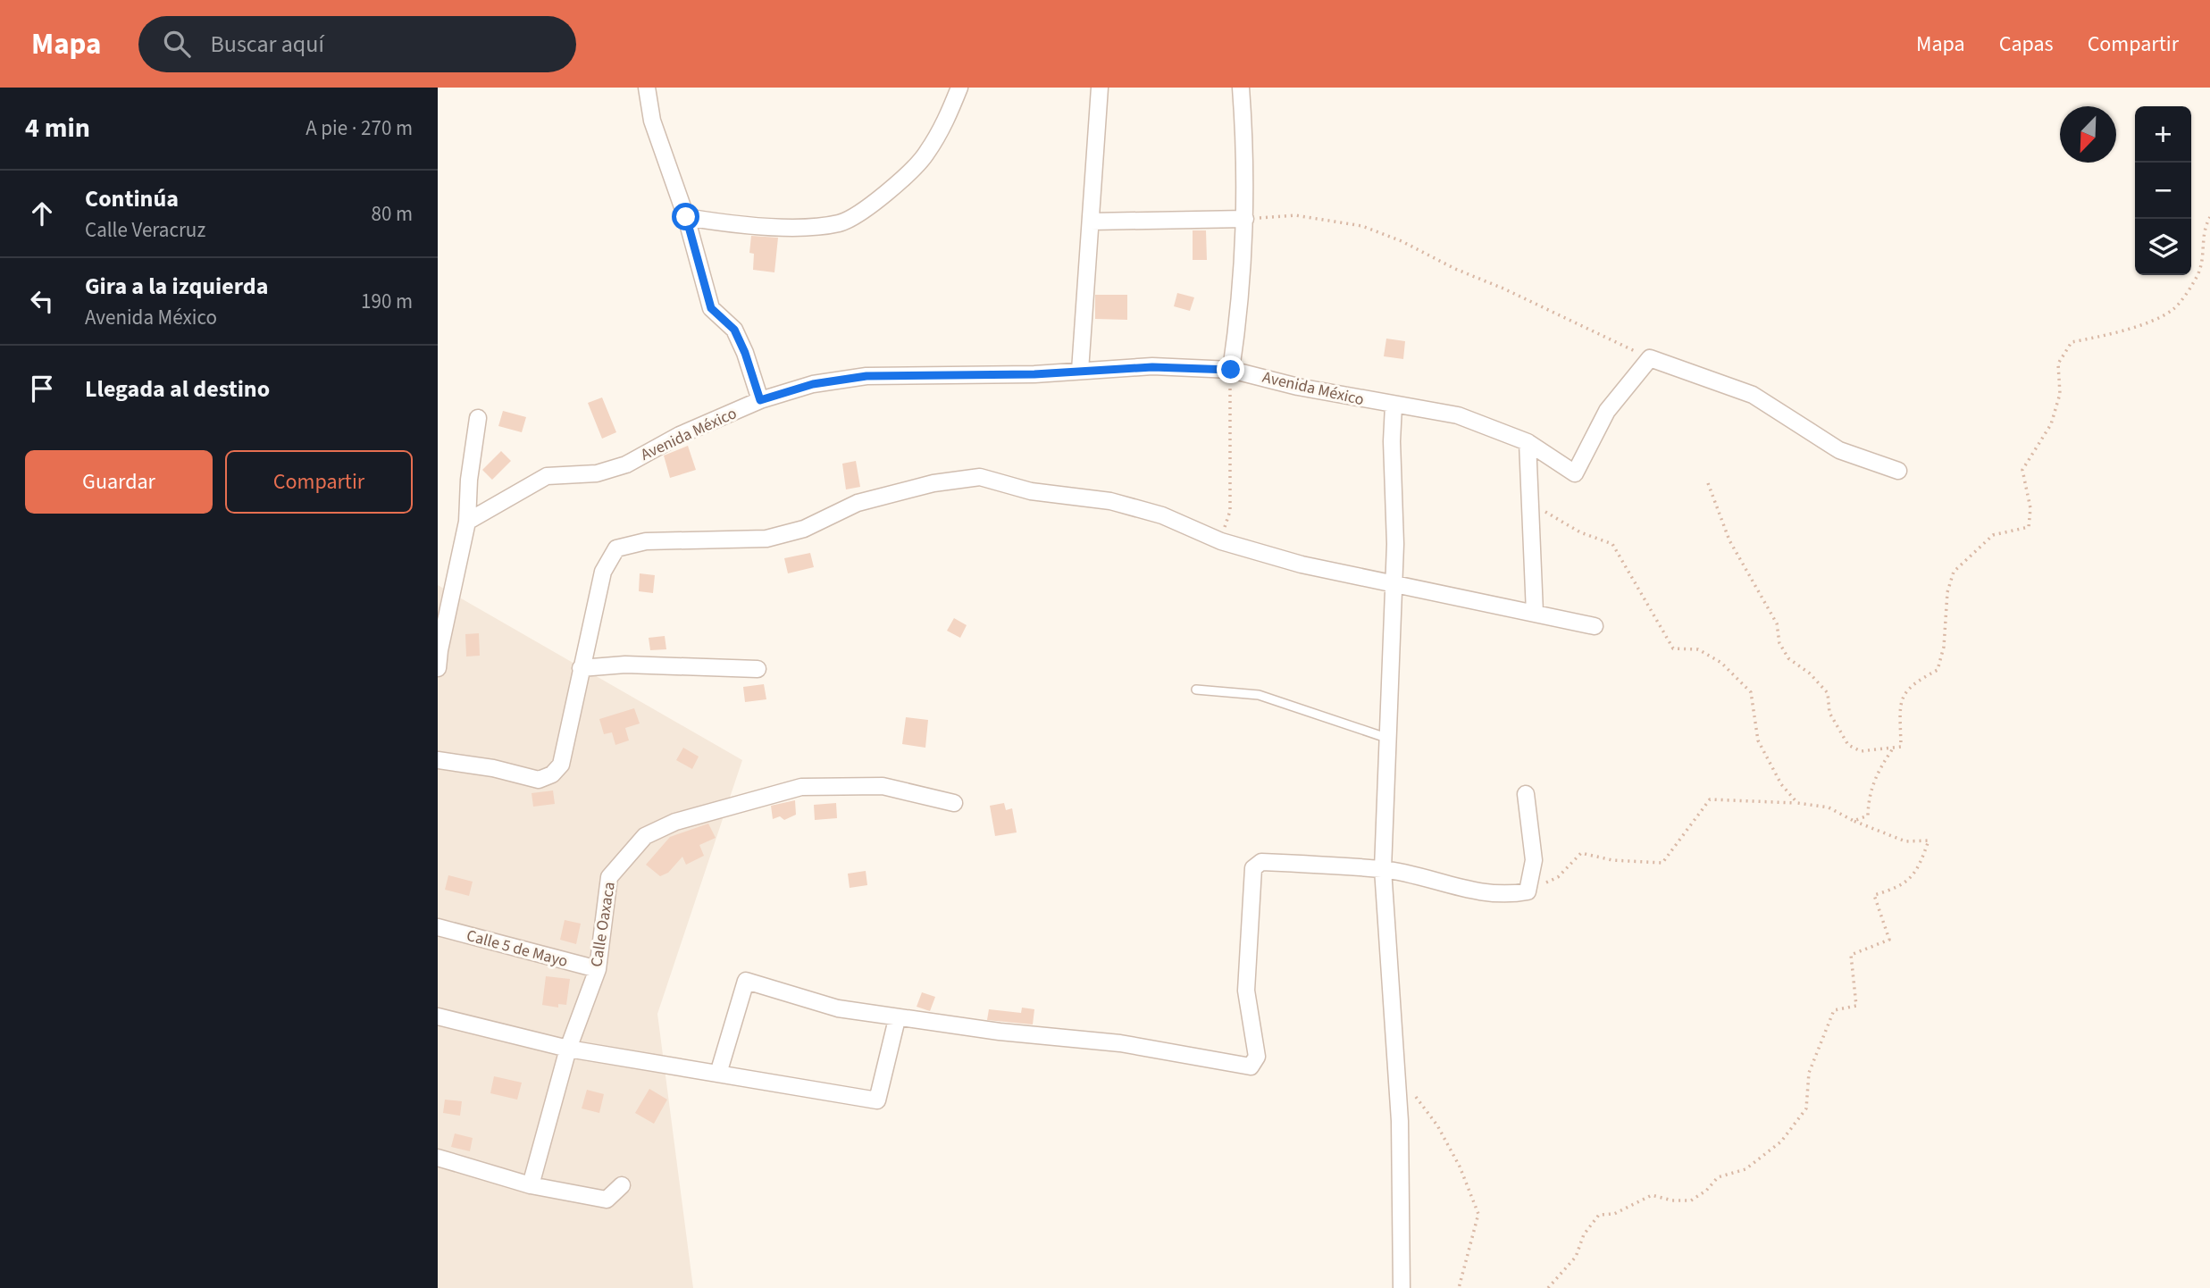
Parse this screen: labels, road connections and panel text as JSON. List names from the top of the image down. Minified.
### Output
{"streets":{"street":["Avenida México","Calle Oaxaca","Calle 5 de Mayo"]},"crossings":[["Calle Oaxaca","Calle 5 de Mayo"]],"north":"bottom left","page":{"header":"Mapa","search":"Buscar aquí","nav":["Mapa","Capas","Compartir"],"heading":["4 min","A pie · 270 m"],"map_buttons":["+","−"],"list":[["Continúa","Calle Veracruz","80 m"],["Gira a la izquierda","Avenida México","190 m"],"Llegada al destino"],"buttons":["Guardar","Compartir"]}}
